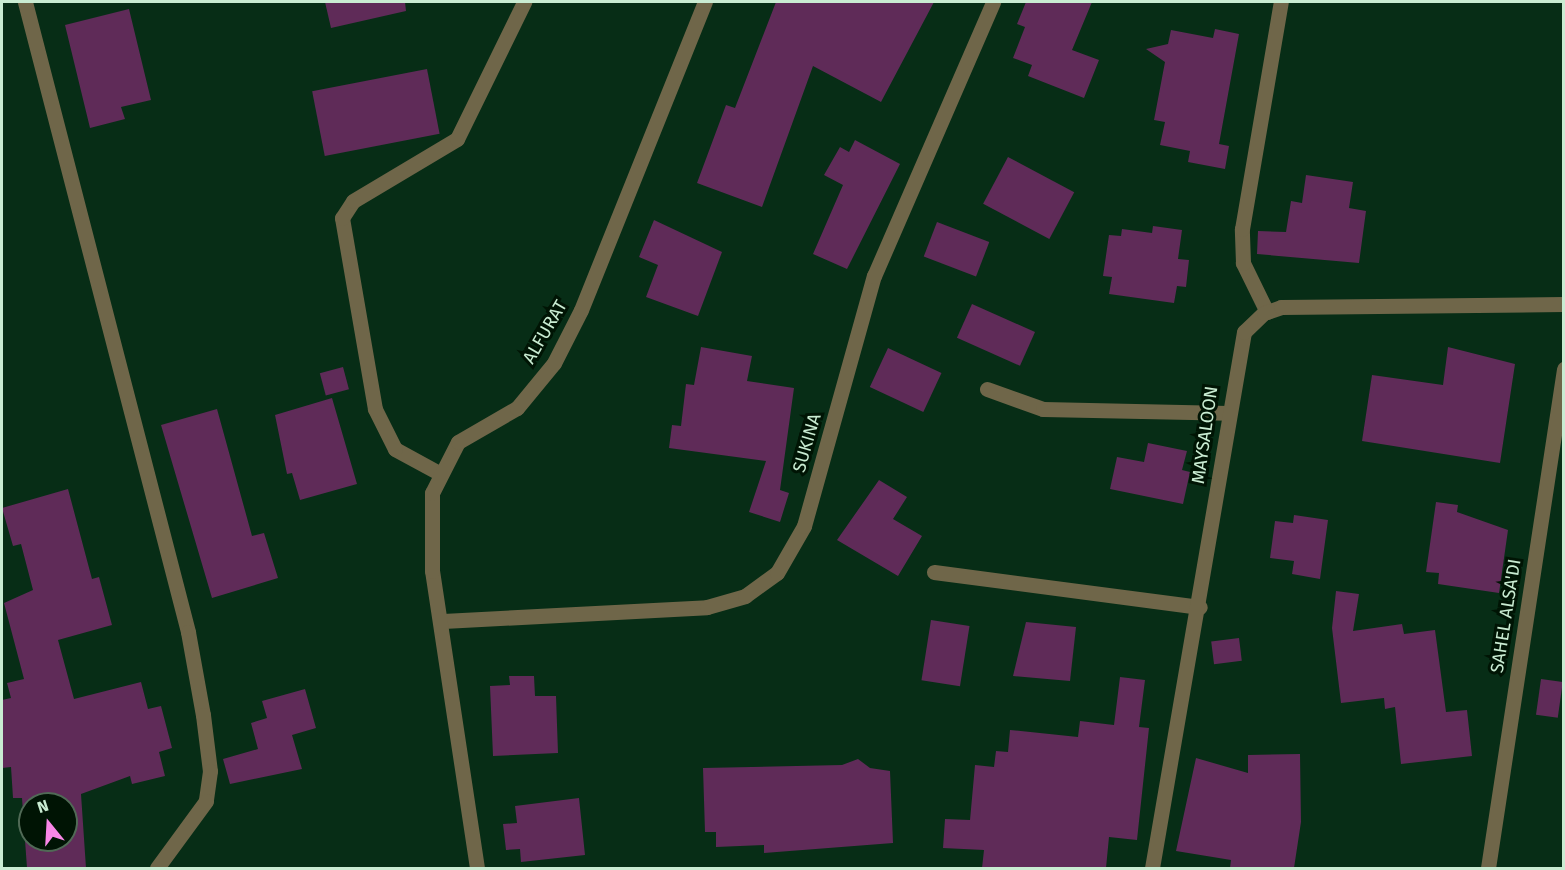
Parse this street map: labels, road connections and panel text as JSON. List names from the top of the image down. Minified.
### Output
{"streets":{"street":["ALFURAT","MAYSALOON","SUKINA","SAHEL ALSA'DI"]},"crossings":[["ALFURAT","SUKINA"]],"north":"top"}
